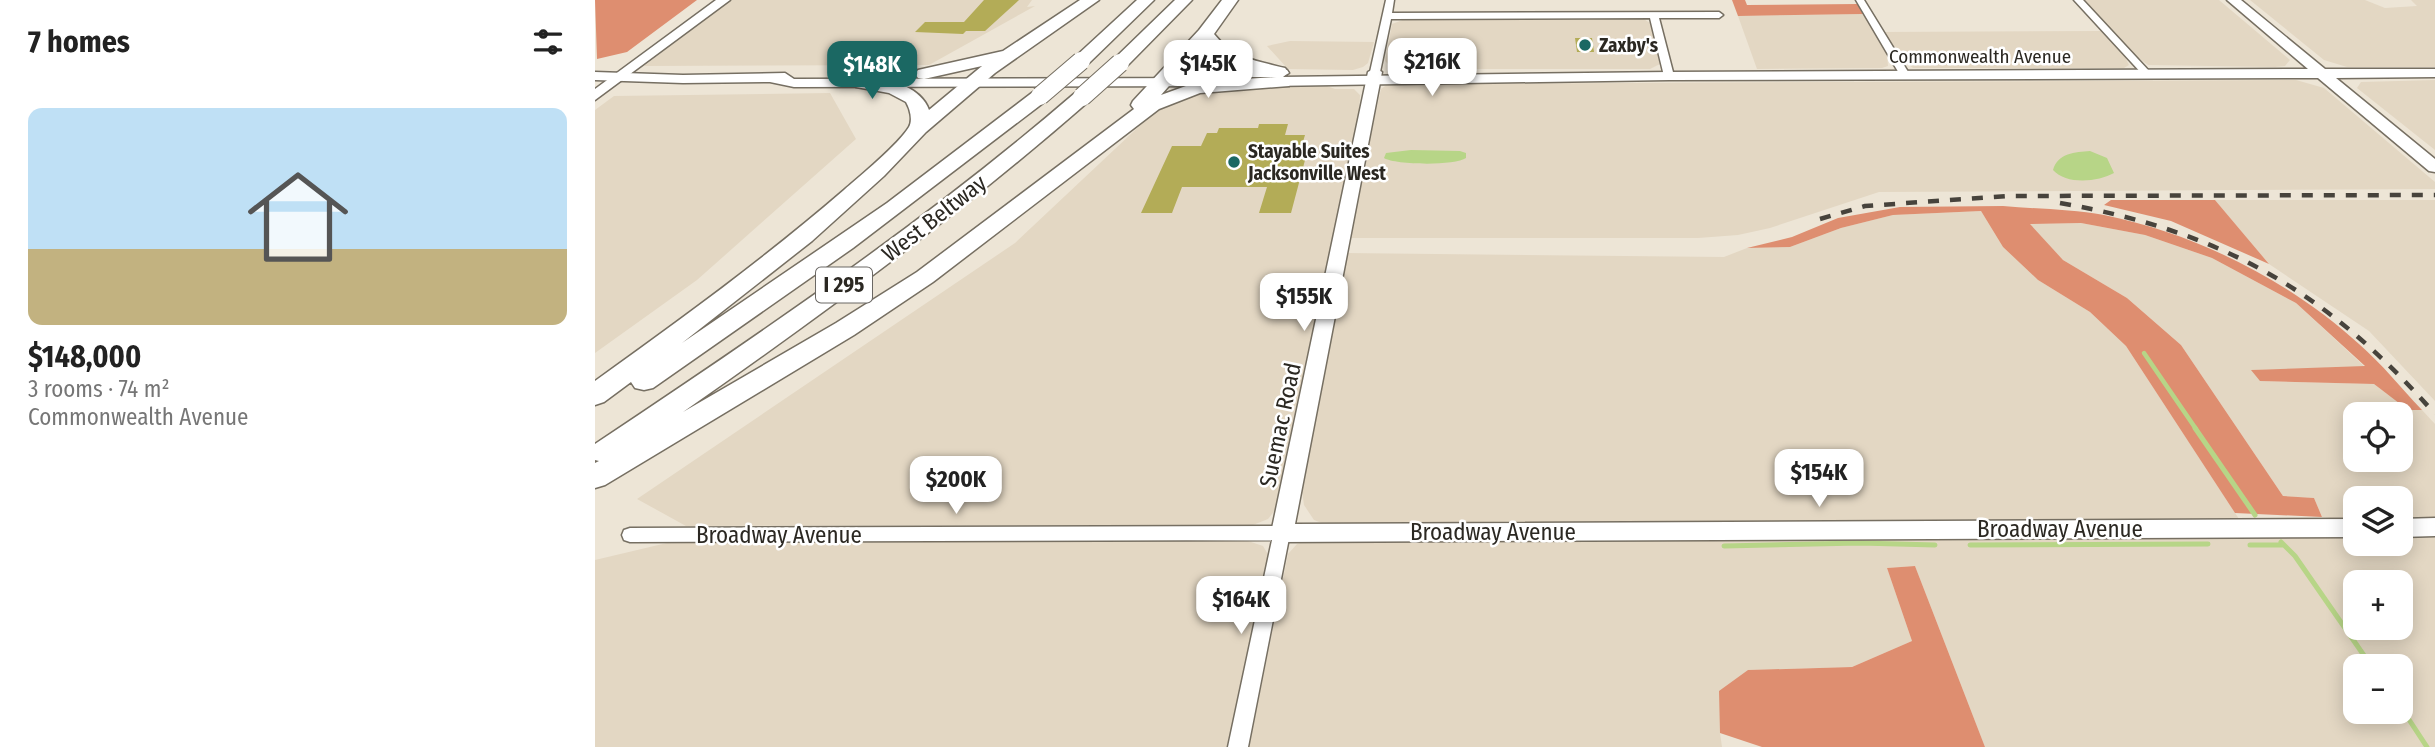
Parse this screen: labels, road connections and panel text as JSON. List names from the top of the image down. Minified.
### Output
{"streets":{"highway":["West Beltway","I 295"],"main road":["Commonwealth Avenue"],"street":["Suemac Road","Broadway Avenue"]},"crossings":[["Commonwealth Avenue","Suemac Road"],["Suemac Road","Broadway Avenue"]],"places":["Zaxby's","Stayable Suites Jacksonville West"],"page":{"heading":"7 homes","price":["$216K","$145K","$148K","$155K","$154K","$200K","$164K"],"list":[{"name":"$148,000","note":"3 rooms · 74 m² · Commonwealth Avenue"}],"map_buttons":["+","−"]}}
